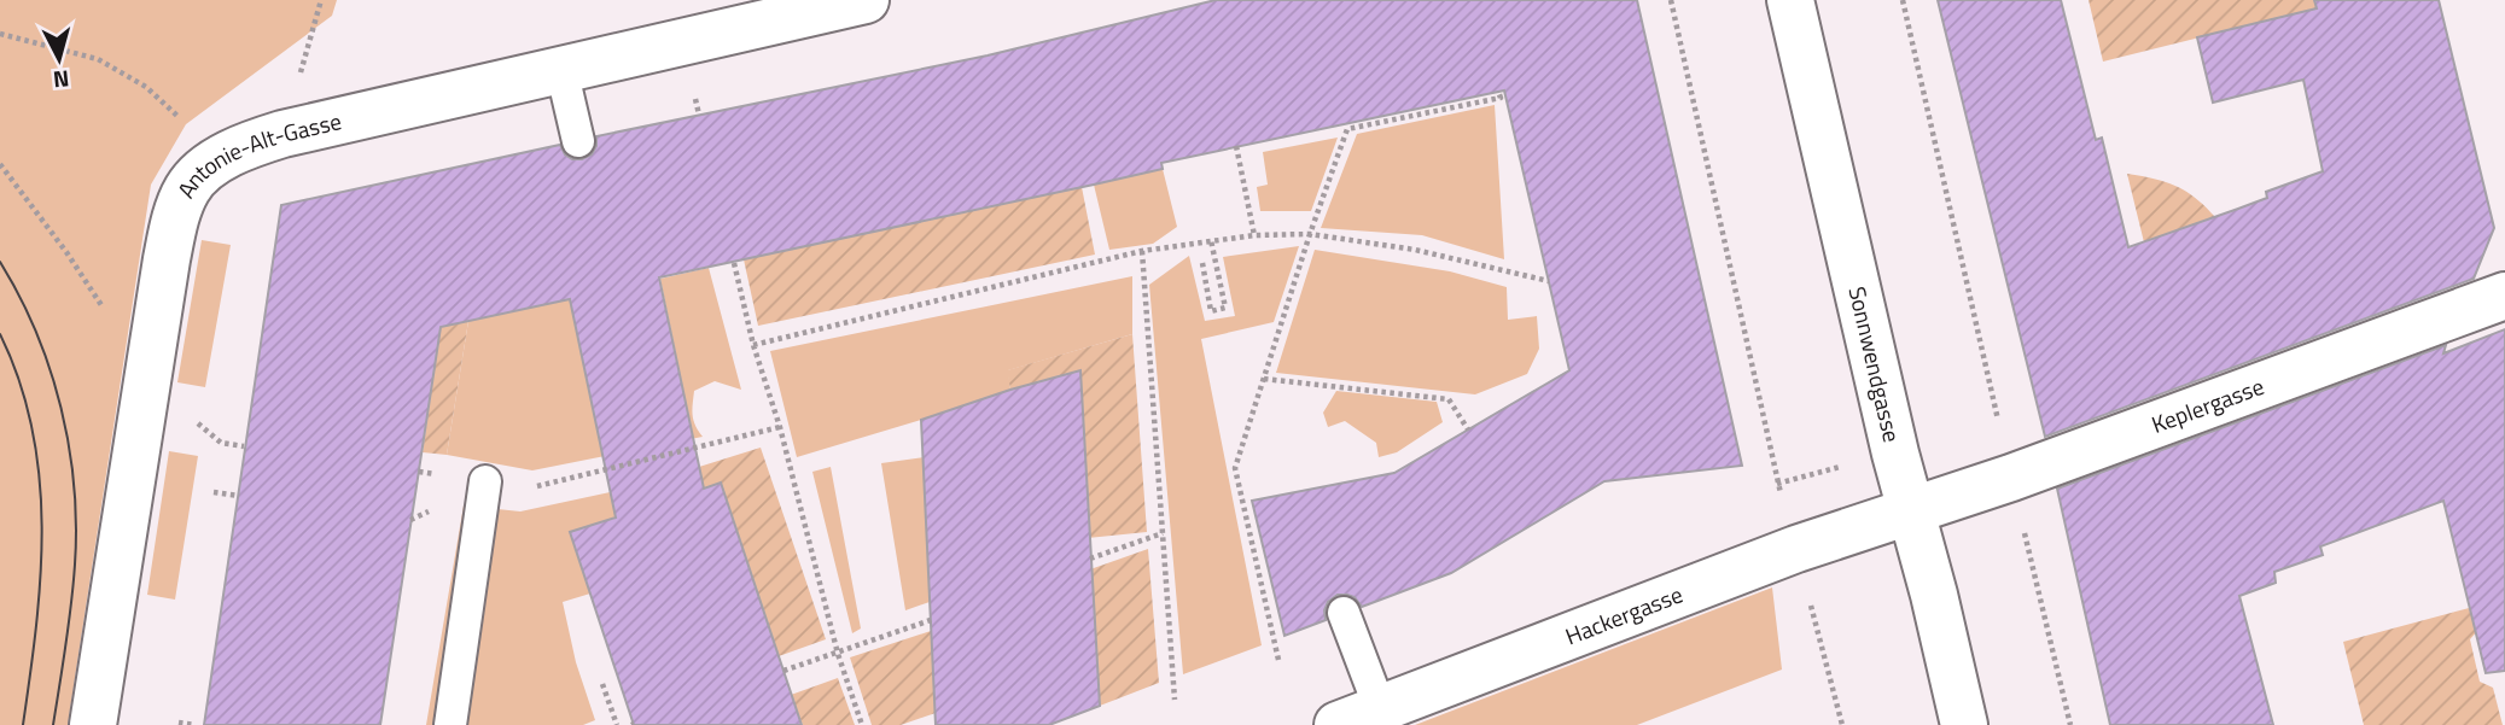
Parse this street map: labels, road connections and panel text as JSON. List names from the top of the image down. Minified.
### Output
{"streets":{"street":["Antonie-Alt-Gasse","Sonnwendgasse","Keplergasse","Hackergasse"]},"crossings":[["Sonnwendgasse","Keplergasse"],["Sonnwendgasse","Hackergasse"],["Keplergasse","Hackergasse"]],"north":"bottom"}
